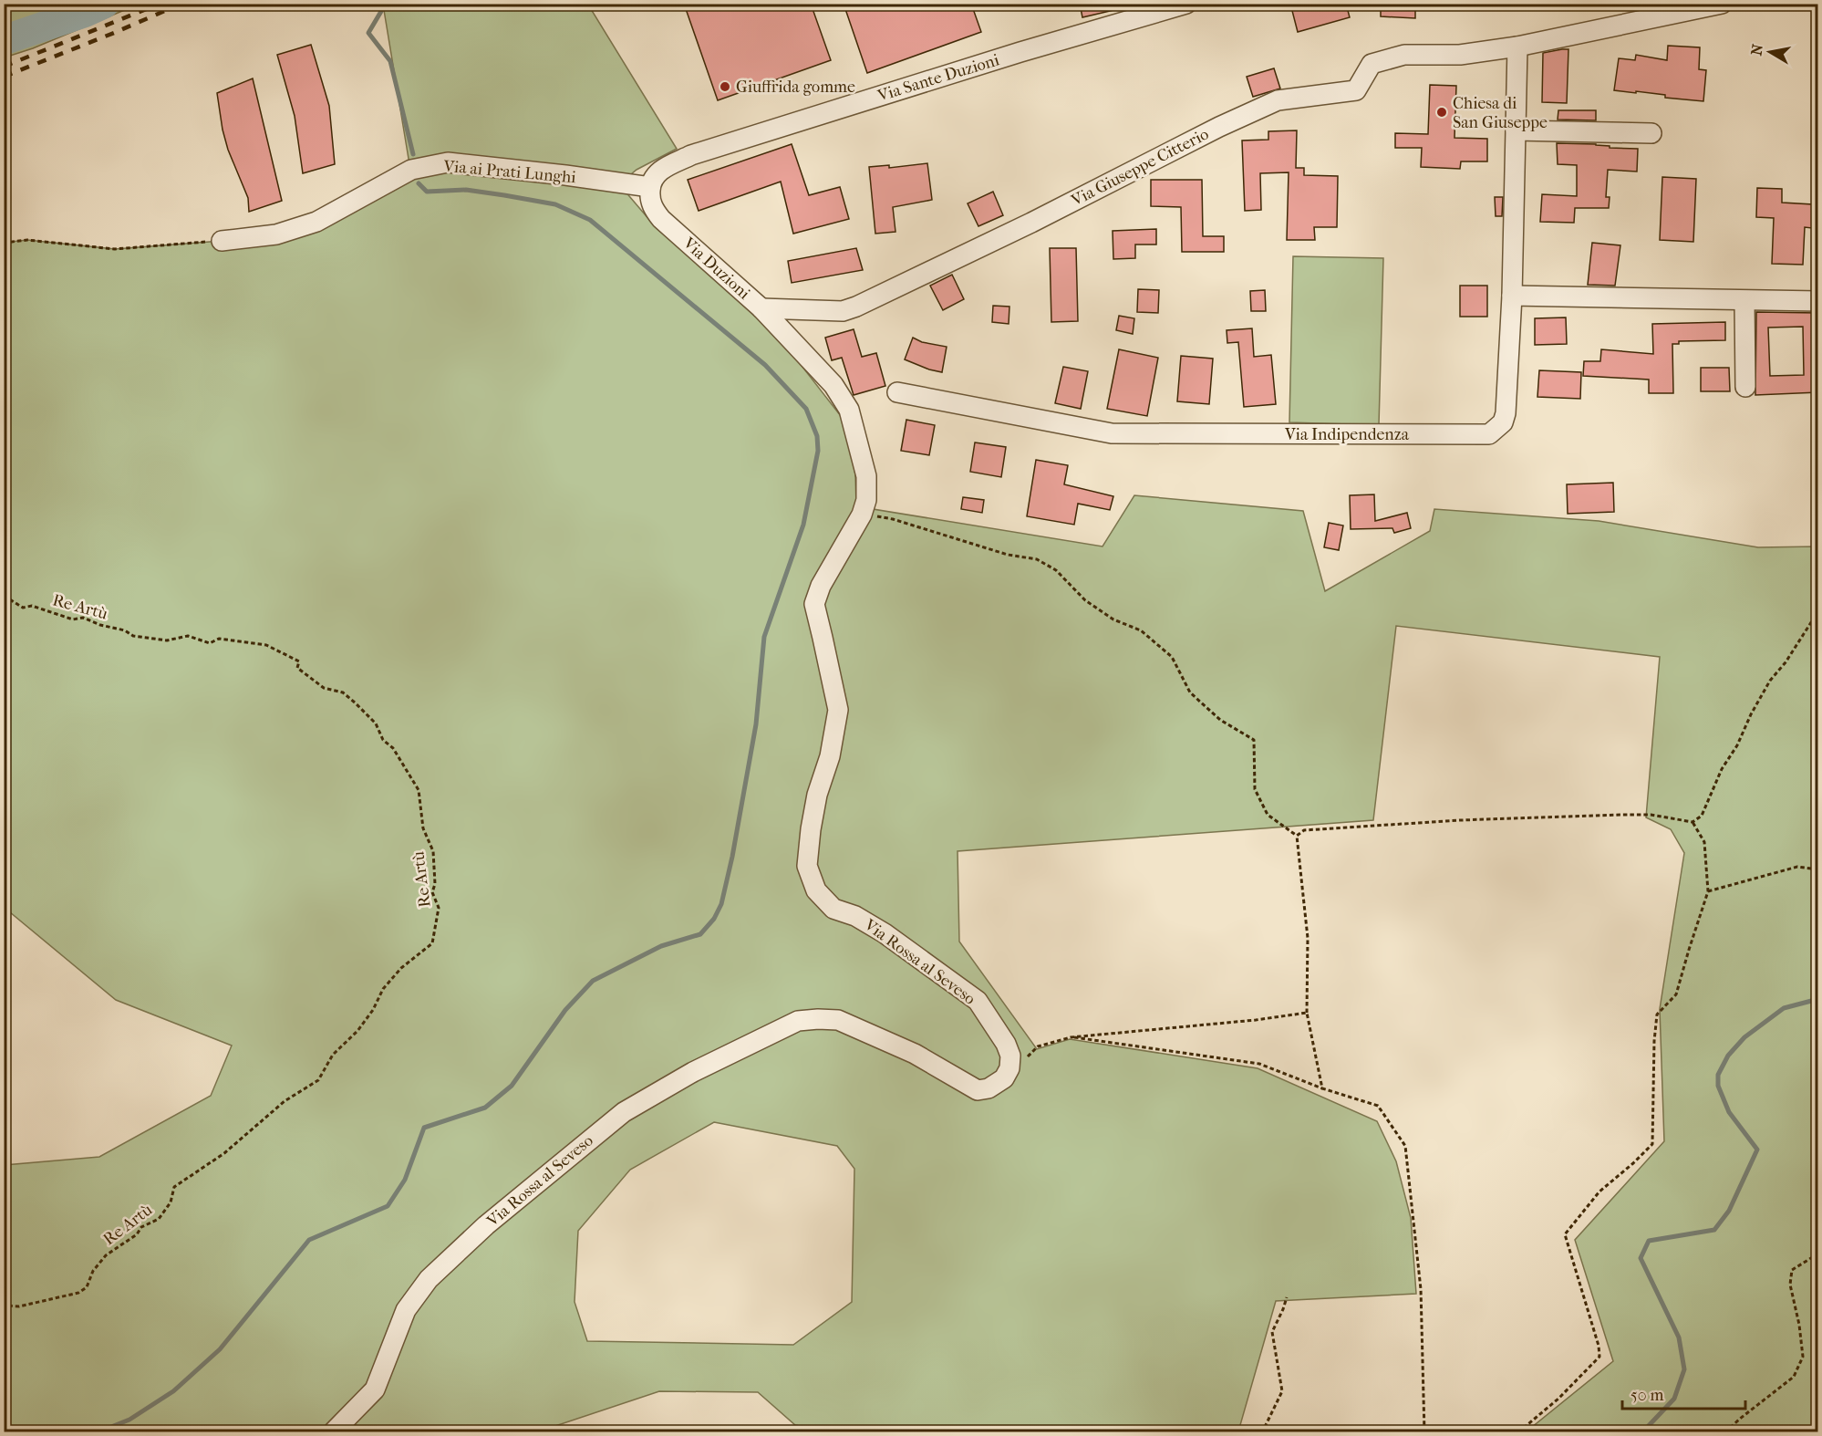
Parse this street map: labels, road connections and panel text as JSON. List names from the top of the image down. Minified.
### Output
{"streets":{"street":["Via Sante Duzioni","Via Giuseppe Citterio","Via ai Prati Lunghi","Via Duzioni","Via Indipendenza","Via Rossa al Seveso"],"path":["Re Artù"]},"crossings":[["Via Sante Duzioni","Via ai Prati Lunghi"],["Via Sante Duzioni","Via Duzioni"],["Via Giuseppe Citterio","Via Duzioni"],["Via Giuseppe Citterio","Via Indipendenza"],["Via ai Prati Lunghi","Via Duzioni"],["Via Duzioni","Via Rossa al Seveso"]],"places":["Giuffrida gomme","Chiesa di San Giuseppe"],"scale_bar":"50 m","north":"left"}
